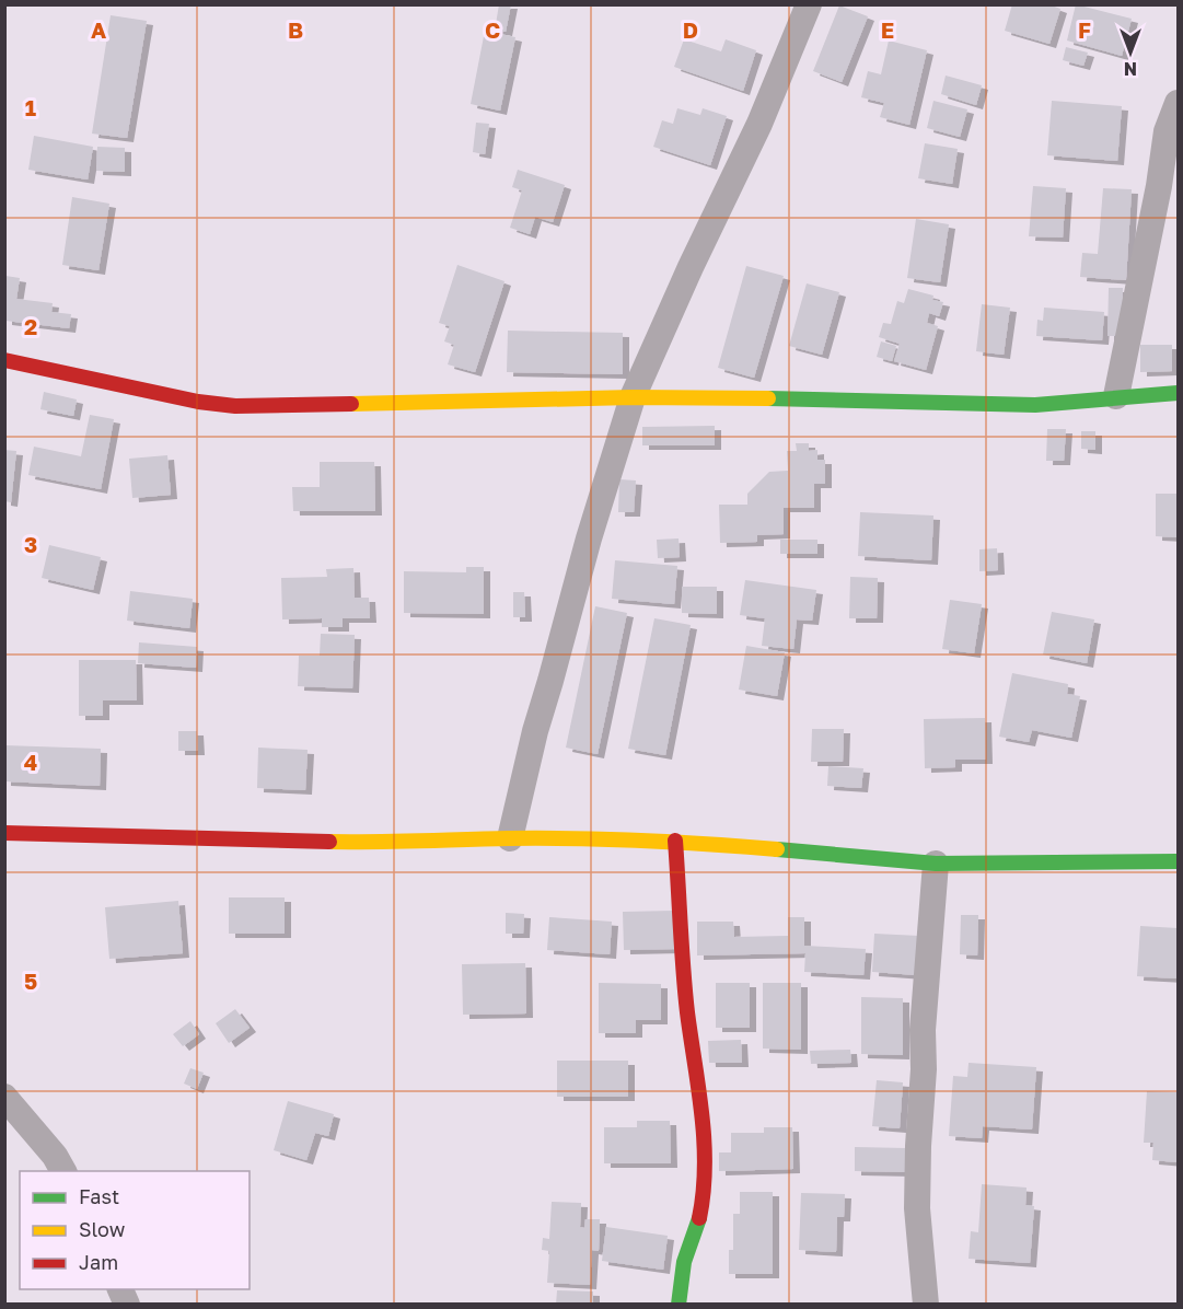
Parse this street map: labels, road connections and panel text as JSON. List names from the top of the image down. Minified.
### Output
{"legend":["Fast","Slow","Jam"],"north":"bottom","grid":{"columns":["A","B","C","D","E","F"],"rows":["1","2","3","4","5"]}}
